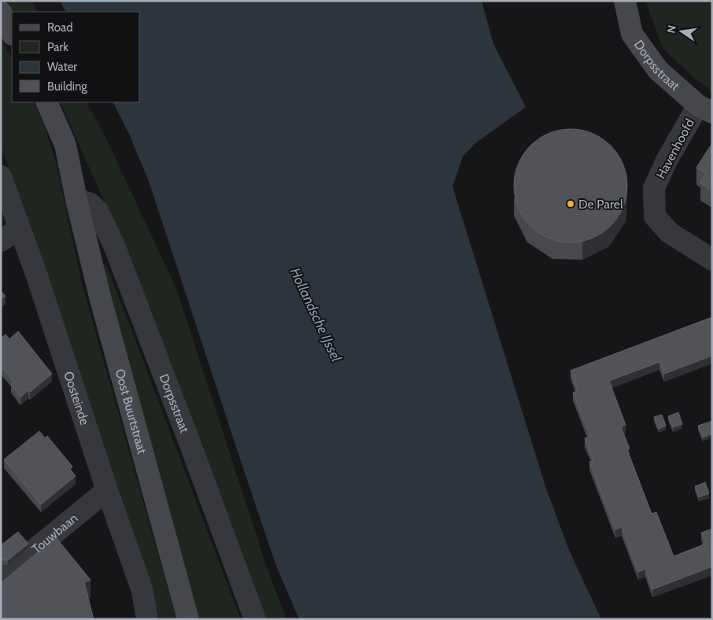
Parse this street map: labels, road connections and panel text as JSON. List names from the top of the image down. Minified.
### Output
{"streets":{"street":["Dorpsstraat","Havenhoofd","Oosteinde","Oost Buurtstraat","Touwbaan"]},"crossings":[["Dorpsstraat","Havenhoofd"],["Dorpsstraat","Oost Buurtstraat"],["Oosteinde","Touwbaan"]],"water":["Hollandsche IJssel"],"places":["De Parel"],"legend":["Road","Park","Water","Building"],"north":"left"}
